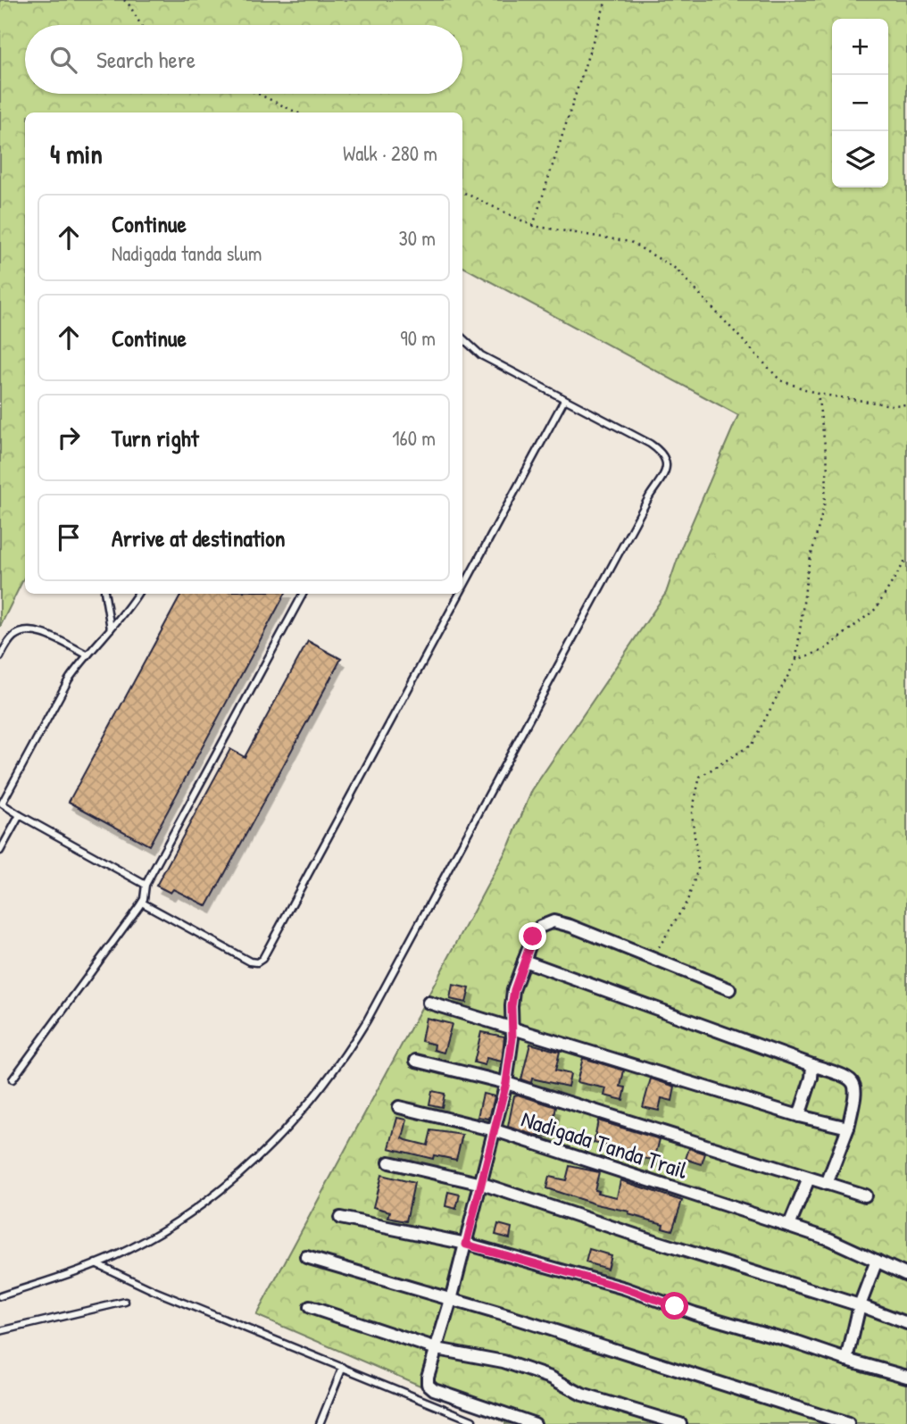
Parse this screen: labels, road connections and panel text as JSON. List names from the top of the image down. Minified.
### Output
{"streets":{"street":["Nadigada Tanda Trail"]},"page":{"map_buttons":["+","−"],"search":"Search here","heading":["4 min","Walk · 280 m"],"list":[["Continue","Nadigada tanda slum","30 m"],["Continue","90 m"],["Turn right","160 m"],"Arrive at destination"]}}
